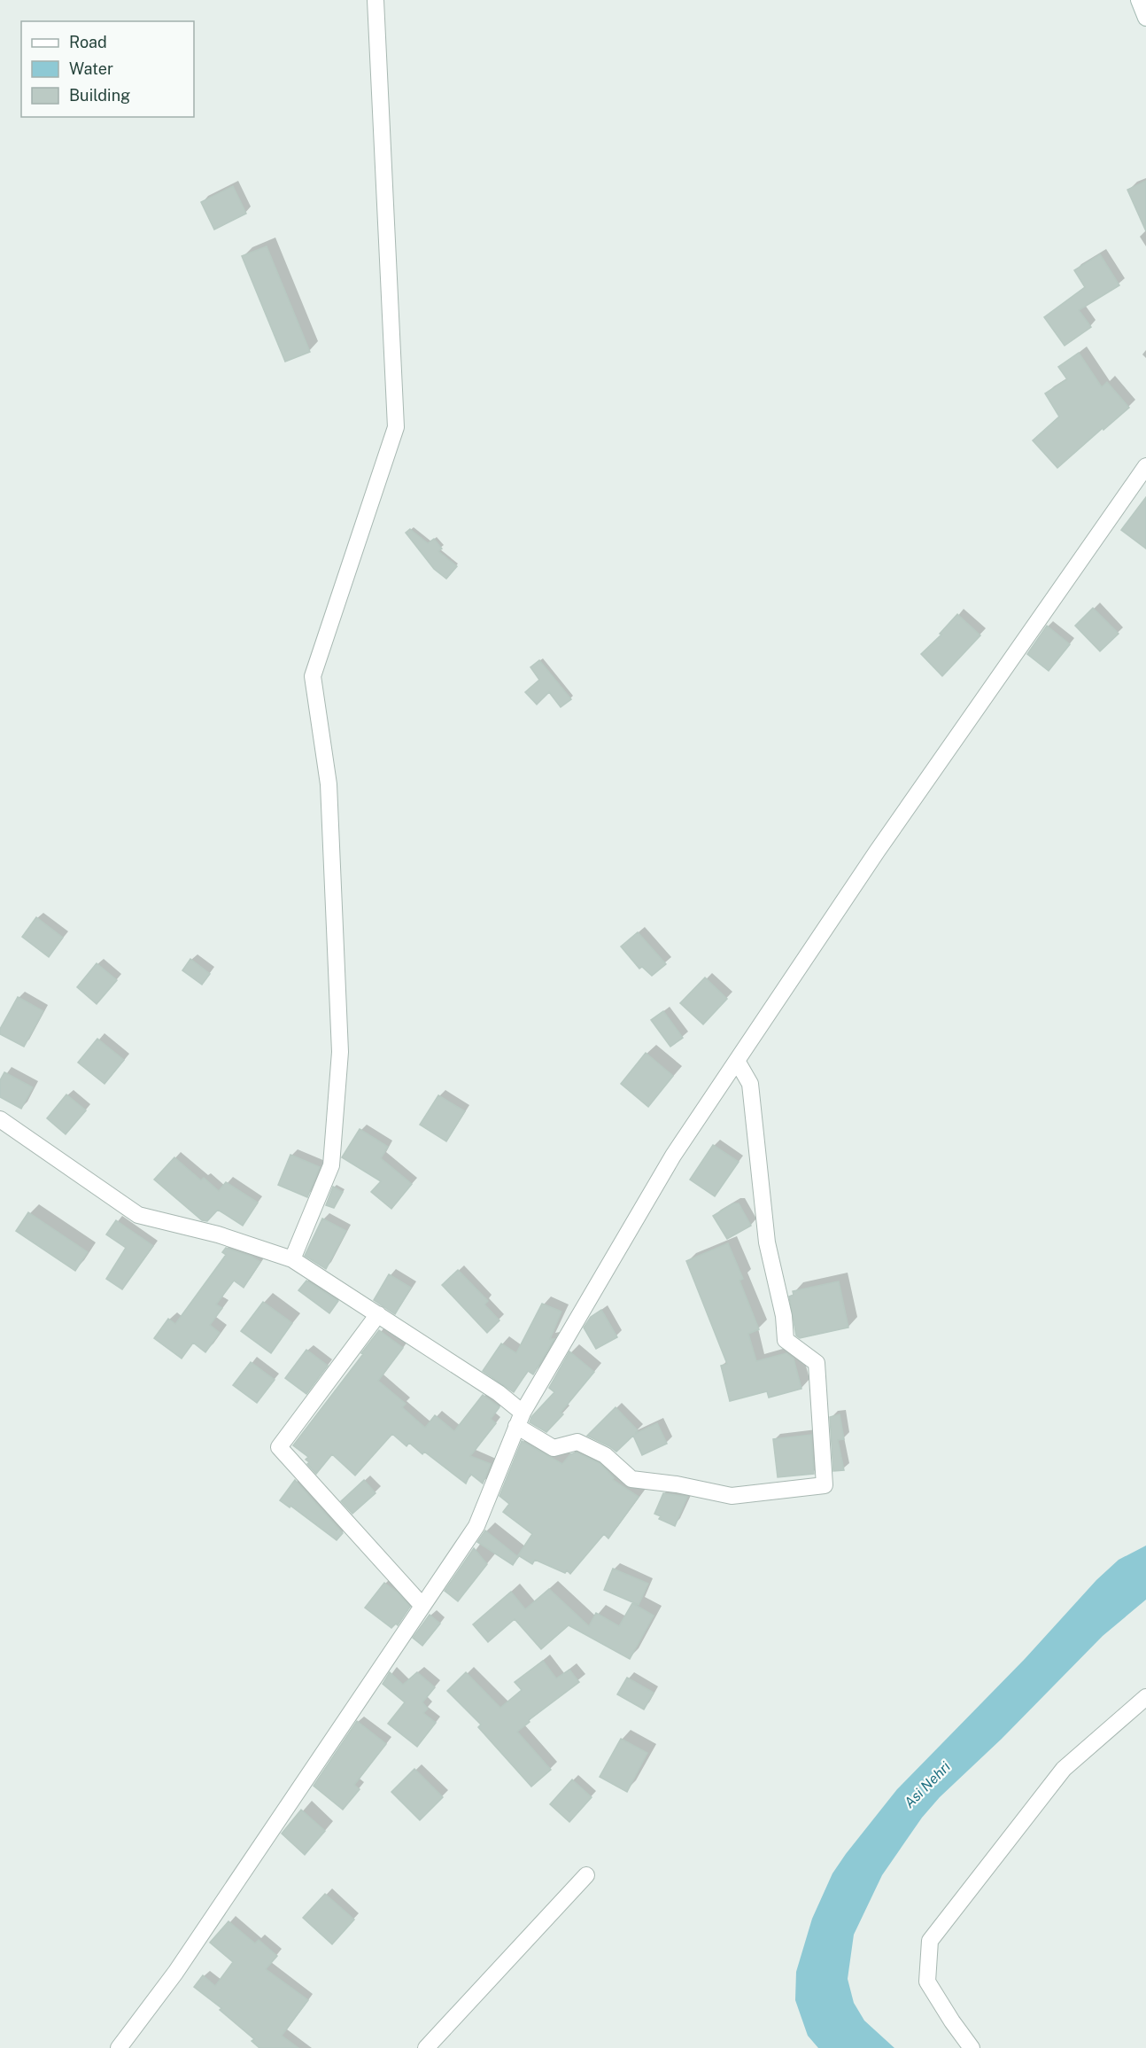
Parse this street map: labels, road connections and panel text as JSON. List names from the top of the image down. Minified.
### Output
{"water":["Asi Nehri"],"legend":["Road","Water","Building"]}
